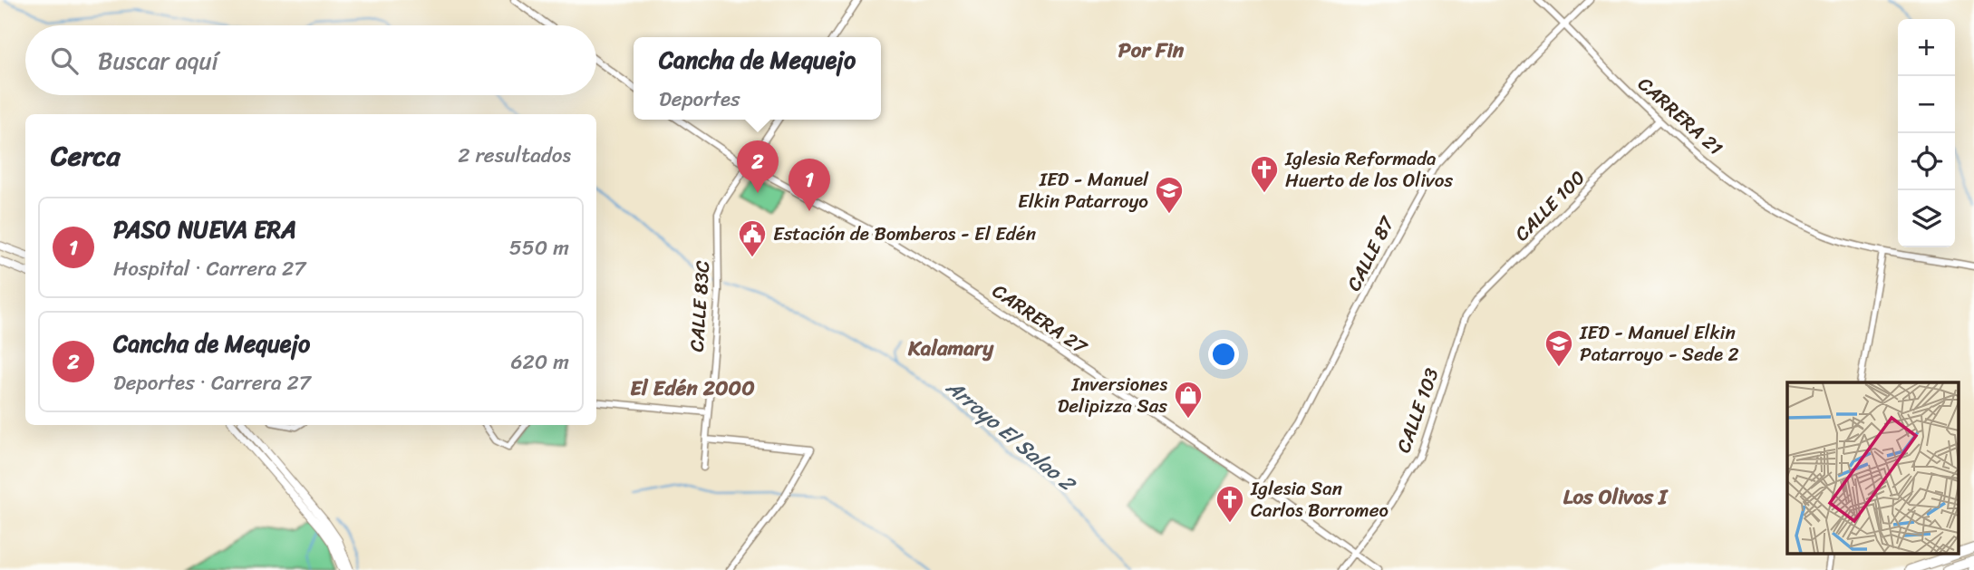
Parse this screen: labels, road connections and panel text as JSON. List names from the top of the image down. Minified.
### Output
{"streets":{"street":["CARRERA 21","CALLE 100","CALLE 87","CALLE 83C","CARRERA 27","CALLE 103"]},"crossings":[["CARRERA 21","CALLE 100"],["CARRERA 21","CALLE 87"],["CALLE 100","CALLE 103"],["CALLE 87","CARRERA 27"],["CALLE 83C","CARRERA 27"],["CARRERA 27","CALLE 103"]],"districts":["Por Fin","Kalamary","El Edén 2000","Los Olivos I"],"water":["Arroyo El Salao 2"],"places":{"church":["Iglesia Reformada Huerto de los Olivos","Iglesia San Carlos Borromeo"],"school or university":["IED - Manuel Elkin Patarroyo","IED - Manuel Elkin Patarroyo - Sede 2"],"public building":["Estación de Bomberos - El Edén"],"shop":["Inversiones Delipizza Sas"]},"page":{"map_buttons":["+","−"],"search":"Buscar aquí","popup":["Cancha de Mequejo","Deportes"],"heading":["Cerca","2 resultados"],"pins":["2","1"],"list":[{"mark":"1","name":"PASO NUEVA ERA","note":"Hospital · Carrera 27","value":"550 m"},{"mark":"2","name":"Cancha de Mequejo","note":"Deportes · Carrera 27","value":"620 m"}]}}
